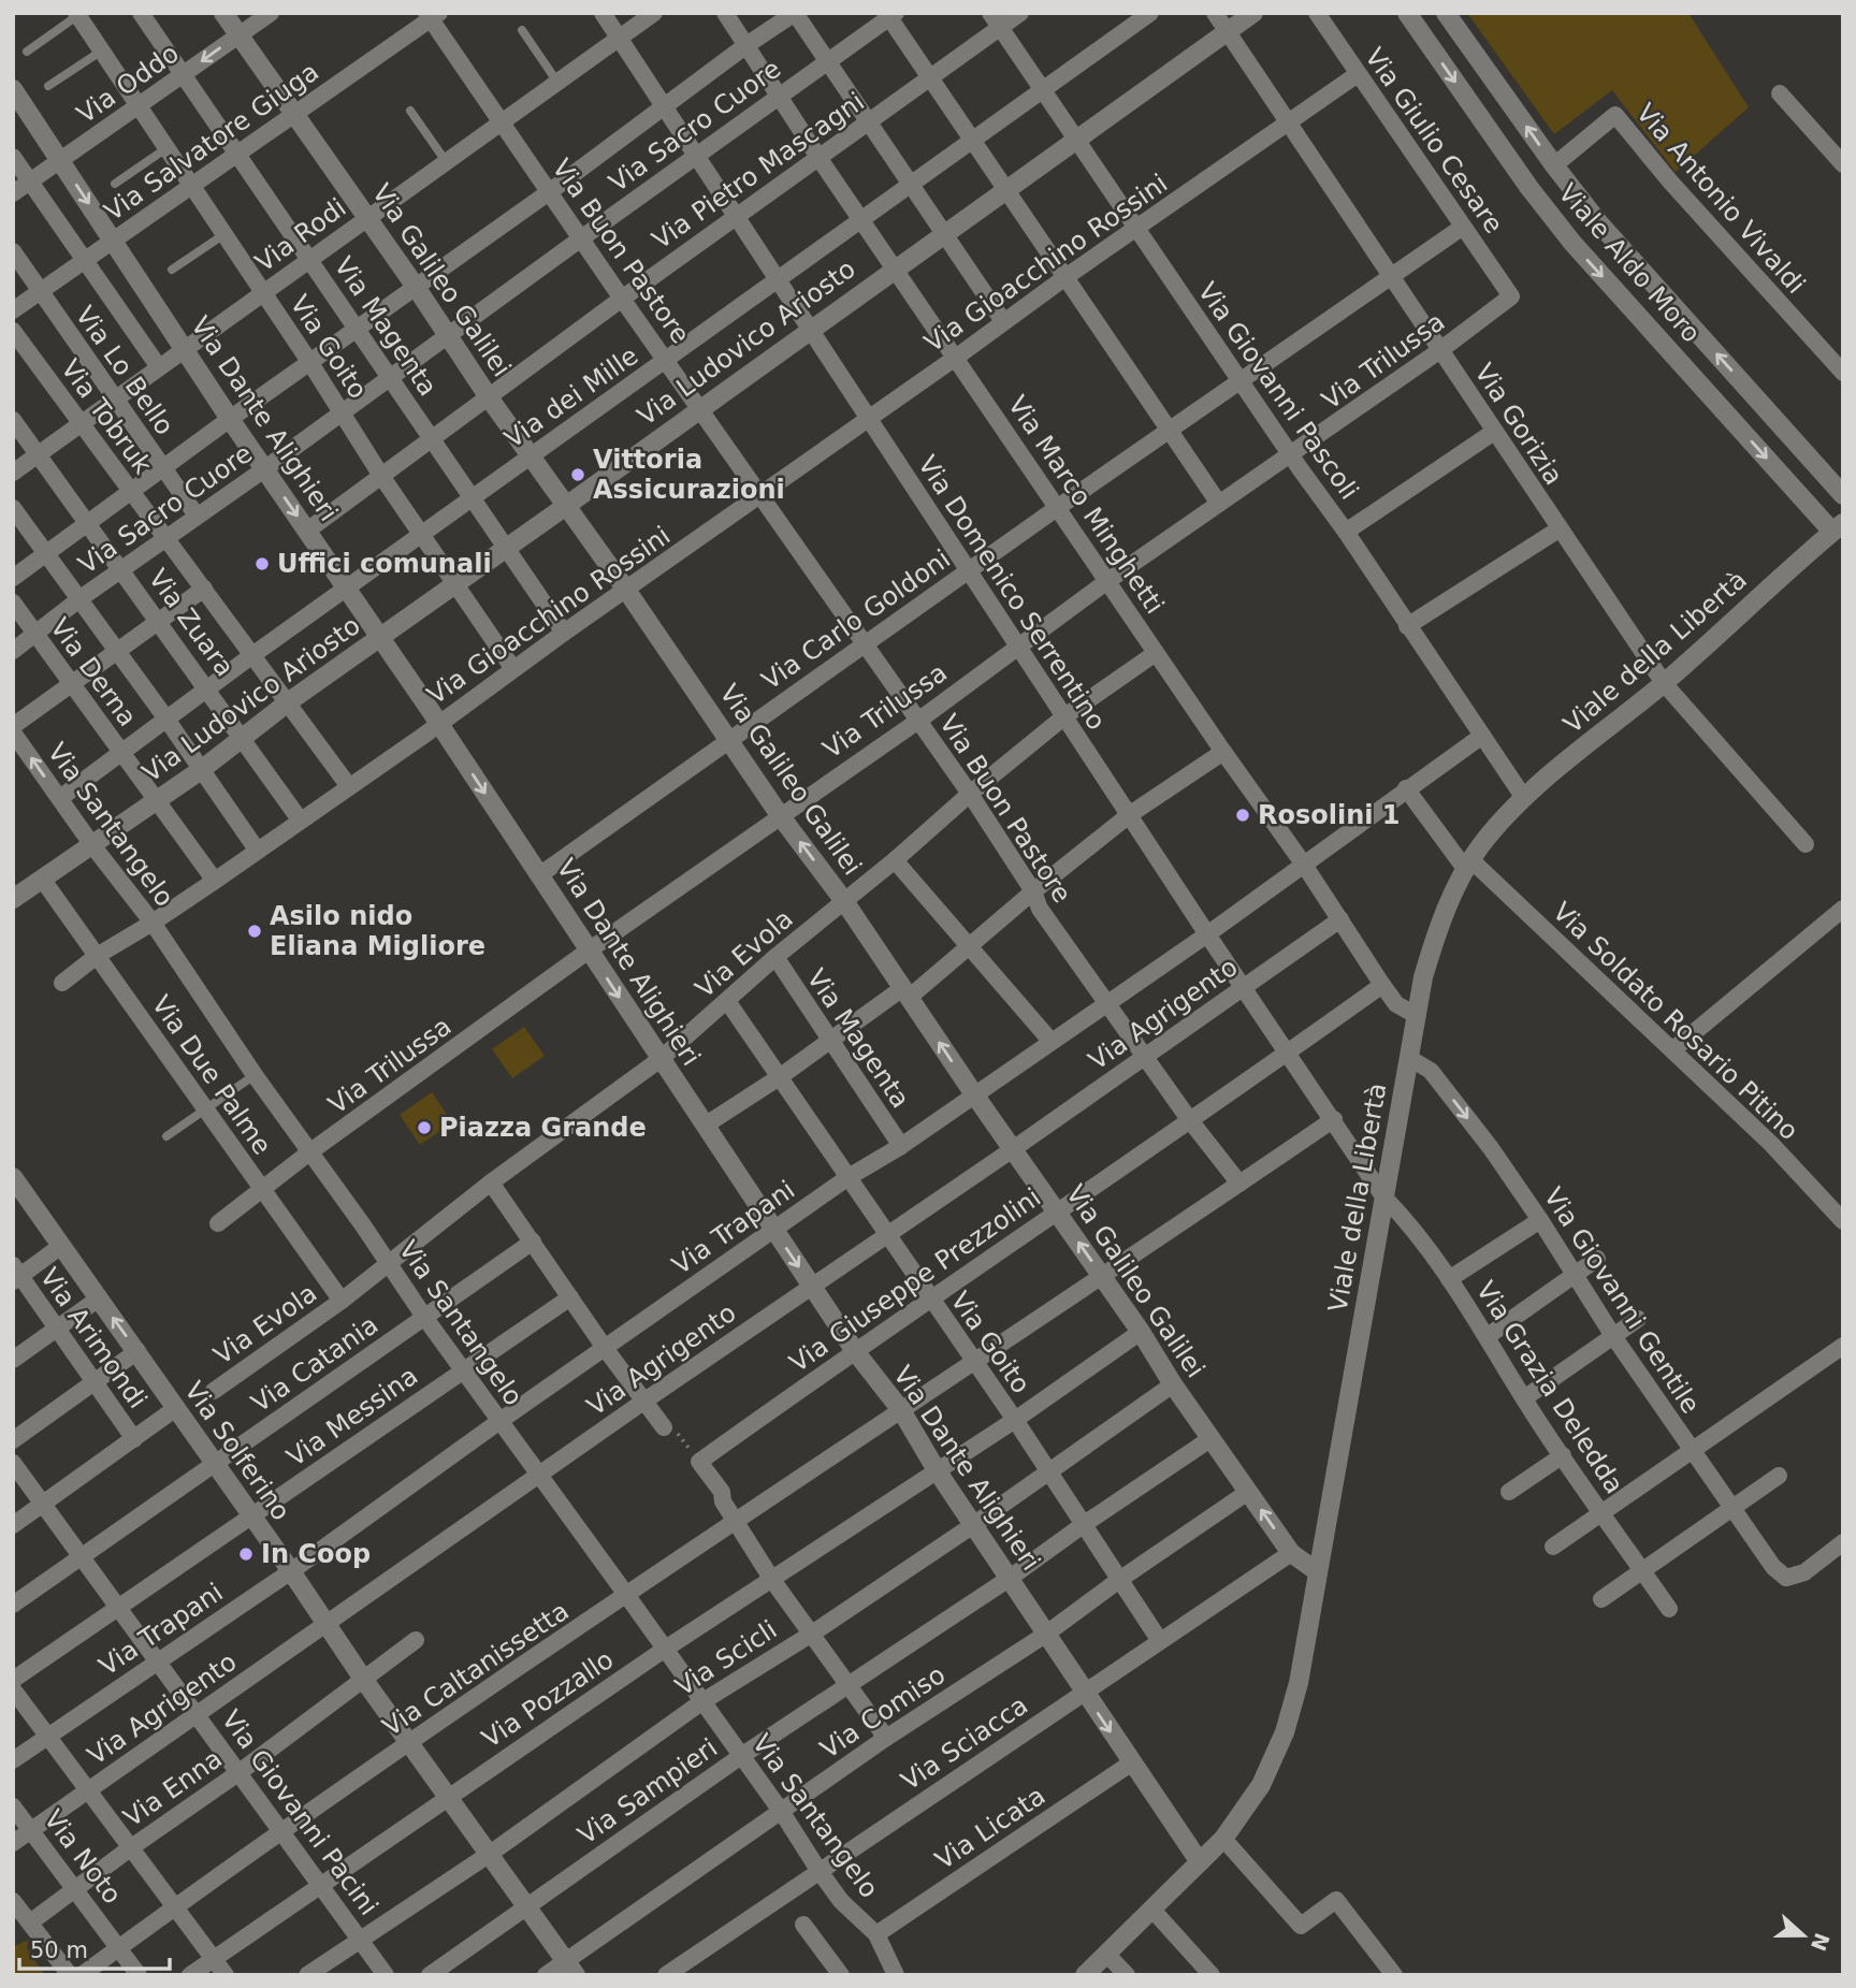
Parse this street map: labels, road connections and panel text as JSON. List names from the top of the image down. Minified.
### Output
{"streets":{"street":["Via Oddo","Via Sacro Cuore","Via Giulio Cesare","Via Salvatore Giuga","Via Pietro Mascagni","Via Antonio Vivaldi","Via Rodi","Via Buon Pastore","Via Gioacchino Rossini","Viale Aldo Moro","Via Galileo Galilei","Via Magenta","Via Ludovico Ariosto","Via Goito","Via Trilussa","Via Lo Bello","Via Giovanni Pascoli","Via dei Mille","Via Tobruk","Via Dante Alighieri","Via Gorizia","Via Marco Minghetti","Via Domenico Serrentino","Via Carlo Goldoni","Via Zuara","Viale della Libertà","Via Derna","Via Santangelo","Via Evola","Via Agrigento","Via Soldato Rosario Pitino","Via Due Palme","Via Trapani","Via Giuseppe Prezzolini","Via Giovanni Gentile","Via Arimondi","Via Catania","Via Grazia Deledda","Via Messina","Via Solferino","Via Scicli","Via Caltanissetta","Via Pozzallo","Via Comiso","Via Sciacca","Via Enna","Via Sampieri","Via Giovanni Pacini","Via Licata","Via Noto"]},"crossings":[["Via Oddo","Via Galileo Galilei"],["Via Oddo","Via Magenta"],["Via Oddo","Via Goito"],["Via Oddo","Via Dante Alighieri"],["Via Sacro Cuore","Via Buon Pastore"],["Via Sacro Cuore","Via Galileo Galilei"],["Via Sacro Cuore","Via Magenta"],["Via Sacro Cuore","Via Goito"],["Via Sacro Cuore","Via Lo Bello"],["Via Sacro Cuore","Via Tobruk"],["Via Sacro Cuore","Via Dante Alighieri"],["Via Sacro Cuore","Via Marco Minghetti"],["Via Sacro Cuore","Via Domenico Serrentino"],["Via Sacro Cuore","Via Zuara"],["Via Sacro Cuore","Via Derna"],["Via Giulio Cesare","Via Gioacchino Rossini"],["Via Giulio Cesare","Via Trilussa"],["Via Giulio Cesare","Via Carlo Goldoni"],["Via Salvatore Giuga","Via Buon Pastore"],["Via Salvatore Giuga","Via Galileo Galilei"],["Via Salvatore Giuga","Via Magenta"],["Via Salvatore Giuga","Via Goito"],["Via Salvatore Giuga","Via Lo Bello"],["Via Salvatore Giuga","Via Dante Alighieri"],["Via Pietro Mascagni","Via Buon Pastore"],["Via Pietro Mascagni","Via Galileo Galilei"],["Via Pietro Mascagni","Via Magenta"],["Via Pietro Mascagni","Via Goito"],["Via Pietro Mascagni","Via Giovanni Pascoli"],["Via Pietro Mascagni","Via Dante Alighieri"],["Via Pietro Mascagni","Via Marco Minghetti"],["Via Pietro Mascagni","Via Domenico Serrentino"],["Via Rodi","Via Buon Pastore"],["Via Rodi","Via Galileo Galilei"],["Via Rodi","Via Magenta"],["Via Rodi","Via Goito"],["Via Rodi","Via Lo Bello"],["Via Rodi","Via Tobruk"],["Via Rodi","Via Dante Alighieri"],["Via Rodi","Via Domenico Serrentino"],["Via Rodi","Via Zuara"],["Via Buon Pastore","Via Gioacchino Rossini"],["Via Buon Pastore","Via Ludovico Ariosto"],["Via Buon Pastore","Via Trilussa"],["Via Buon Pastore","Via dei Mille"],["Via Buon Pastore","Via Carlo Goldoni"],["Via Buon Pastore","Via Evola"],["Via Buon Pastore","Via Agrigento"],["Via Buon Pastore","Via Trapani"],["Via Buon Pastore","Via Giuseppe Prezzolini"],["Via Buon Pastore","Via Caltanissetta"],["Via Gioacchino Rossini","Via Galileo Galilei"],["Via Gioacchino Rossini","Via Magenta"],["Via Gioacchino Rossini","Via Goito"],["Via Gioacchino Rossini","Via Giovanni Pascoli"],["Via Gioacchino Rossini","Via Tobruk"],["Via Gioacchino Rossini","Via Dante Alighieri"],["Via Gioacchino Rossini","Via Gorizia"],["Via Gioacchino Rossini","Via Marco Minghetti"],["Via Gioacchino Rossini","Via Domenico Serrentino"],["Via Gioacchino Rossini","Via Zuara"],["Via Gioacchino Rossini","Via Derna"],["Via Gioacchino Rossini","Via Santangelo"],["Via Gioacchino Rossini","Via Due Palme"],["Viale Aldo Moro","Viale della Libertà"],["Via Galileo Galilei","Via Ludovico Ariosto"],["Via Galileo Galilei","Via Trilussa"],["Via Galileo Galilei","Via dei Mille"],["Via Galileo Galilei","Via Carlo Goldoni"],["Via Galileo Galilei","Viale della Libertà"],["Via Galileo Galilei","Via Evola"],["Via Galileo Galilei","Via Agrigento"],["Via Galileo Galilei","Via Trapani"],["Via Galileo Galilei","Via Giuseppe Prezzolini"],["Via Galileo Galilei","Via Scicli"],["Via Galileo Galilei","Via Caltanissetta"],["Via Galileo Galilei","Via Pozzallo"],["Via Galileo Galilei","Via Comiso"],["Via Galileo Galilei","Via Sciacca"],["Via Galileo Galilei","Via Sampieri"],["Via Magenta","Via Ludovico Ariosto"],["Via Magenta","Via dei Mille"],["Via Magenta","Via Evola"],["Via Magenta","Via Trapani"],["Via Ludovico Ariosto","Via Goito"],["Via Ludovico Ariosto","Via Giovanni Pascoli"],["Via Ludovico Ariosto","Via Tobruk"],["Via Ludovico Ariosto","Via Dante Alighieri"],["Via Ludovico Ariosto","Via Gorizia"],["Via Ludovico Ariosto","Via Marco Minghetti"],["Via Ludovico Ariosto","Via Domenico Serrentino"],["Via Ludovico Ariosto","Via Zuara"],["Via Ludovico Ariosto","Via Derna"],["Via Ludovico Ariosto","Via Santangelo"],["Via Ludovico Ariosto","Via Due Palme"],["Via Goito","Via dei Mille"],["Via Goito","Via Evola"],["Via Goito","Via Agrigento"],["Via Goito","Via Trapani"],["Via Goito","Via Giuseppe Prezzolini"],["Via Goito","Via Scicli"],["Via Goito","Via Caltanissetta"],["Via Goito","Via Pozzallo"],["Via Goito","Via Comiso"],["Via Goito","Via Sciacca"],["Via Goito","Via Sampieri"],["Via Trilussa","Via Giovanni Pascoli"],["Via Trilussa","Via Dante Alighieri"],["Via Trilussa","Via Gorizia"],["Via Trilussa","Via Marco Minghetti"],["Via Trilussa","Via Domenico Serrentino"],["Via Trilussa","Via Santangelo"],["Via Trilussa","Via Due Palme"],["Via Giovanni Pascoli","Via dei Mille"],["Via Giovanni Pascoli","Via Carlo Goldoni"],["Via Giovanni Pascoli","Viale della Libertà"],["Via Giovanni Pascoli","Via Trapani"],["Via dei Mille","Via Tobruk"],["Via dei Mille","Via Dante Alighieri"],["Via dei Mille","Via Marco Minghetti"],["Via dei Mille","Via Domenico Serrentino"],["Via dei Mille","Via Zuara"],["Via dei Mille","Via Derna"],["Via dei Mille","Via Santangelo"],["Via Dante Alighieri","Via Carlo Goldoni"],["Via Dante Alighieri","Viale della Libertà"],["Via Dante Alighieri","Via Evola"],["Via Dante Alighieri","Via Agrigento"],["Via Dante Alighieri","Via Trapani"],["Via Dante Alighieri","Via Giuseppe Prezzolini"],["Via Dante Alighieri","Via Scicli"],["Via Dante Alighieri","Via Caltanissetta"],["Via Dante Alighieri","Via Pozzallo"],["Via Dante Alighieri","Via Comiso"],["Via Dante Alighieri","Via Sciacca"],["Via Dante Alighieri","Via Sampieri"],["Via Dante Alighieri","Via Licata"],["Via Gorizia","Via Carlo Goldoni"],["Via Gorizia","Viale della Libertà"],["Via Marco Minghetti","Via Carlo Goldoni"],["Via Marco Minghetti","Viale della Libertà"],["Via Marco Minghetti","Via Evola"],["Via Marco Minghetti","Via Agrigento"],["Via Marco Minghetti","Via Trapani"],["Via Marco Minghetti","Via Giuseppe Prezzolini"],["Via Domenico Serrentino","Via Carlo Goldoni"],["Via Domenico Serrentino","Viale della Libertà"],["Via Domenico Serrentino","Via Evola"],["Via Domenico Serrentino","Via Agrigento"],["Via Domenico Serrentino","Via Trapani"],["Via Domenico Serrentino","Via Giuseppe Prezzolini"],["Via Domenico Serrentino","Via Grazia Deledda"],["Via Domenico Serrentino","Via Caltanissetta"],["Viale della Libertà","Via Soldato Rosario Pitino"],["Viale della Libertà","Via Giovanni Gentile"],["Viale della Libertà","Via Grazia Deledda"],["Via Santangelo","Via Evola"],["Via Santangelo","Via Agrigento"],["Via Santangelo","Via Trapani"],["Via Santangelo","Via Catania"],["Via Santangelo","Via Messina"],["Via Santangelo","Via Scicli"],["Via Santangelo","Via Caltanissetta"],["Via Santangelo","Via Pozzallo"],["Via Santangelo","Via Comiso"],["Via Santangelo","Via Sciacca"],["Via Santangelo","Via Sampieri"],["Via Santangelo","Via Licata"],["Via Evola","Via Due Palme"],["Via Agrigento","Via Solferino"],["Via Agrigento","Via Giovanni Pacini"],["Via Agrigento","Via Noto"],["Via Soldato Rosario Pitino","Via Trapani"],["Via Trapani","Via Solferino"],["Via Trapani","Via Giovanni Pacini"],["Via Catania","Via Solferino"],["Via Catania","Via Giovanni Pacini"],["Via Messina","Via Solferino"],["Via Messina","Via Giovanni Pacini"],["Via Solferino","Via Scicli"],["Via Solferino","Via Caltanissetta"],["Via Solferino","Via Pozzallo"],["Via Solferino","Via Comiso"],["Via Solferino","Via Enna"],["Via Solferino","Via Sampieri"],["Via Scicli","Via Giovanni Pacini"],["Via Caltanissetta","Via Giovanni Pacini"],["Via Caltanissetta","Via Noto"],["Via Pozzallo","Via Giovanni Pacini"],["Via Enna","Via Giovanni Pacini"],["Via Enna","Via Noto"]],"places":["Vittoria Assicurazioni","Uffici comunali","Rosolini 1","Asilo nido Eliana Migliore","Piazza Grande","In Coop"],"scale_bar":"50 m","north":"right"}
